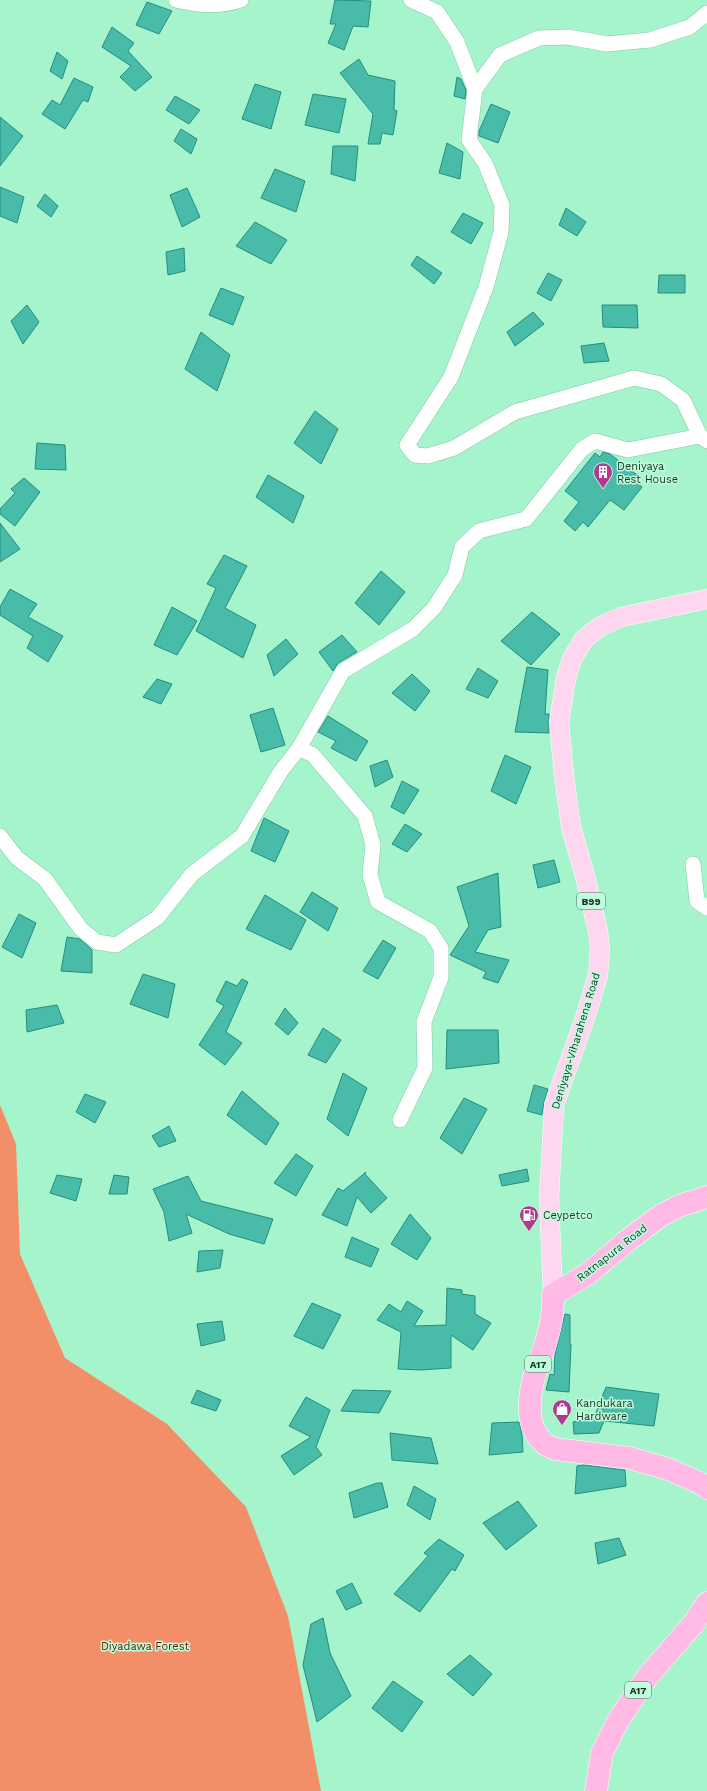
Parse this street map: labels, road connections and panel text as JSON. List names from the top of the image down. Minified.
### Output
{"streets":{"highway":["Ratnapura Road","A17"],"main road":["B99","Deniyaya-Viharahena Road"]},"crossings":[["Deniyaya-Viharahena Road","Ratnapura Road"],["Deniyaya-Viharahena Road","A17"],["Ratnapura Road","A17"]],"parks":["Diyadawa Forest"],"places":{"building":["Deniyaya Rest House"],"fuel station":["Ceypetco"],"shop":["Kandukara Hardware"]}}
